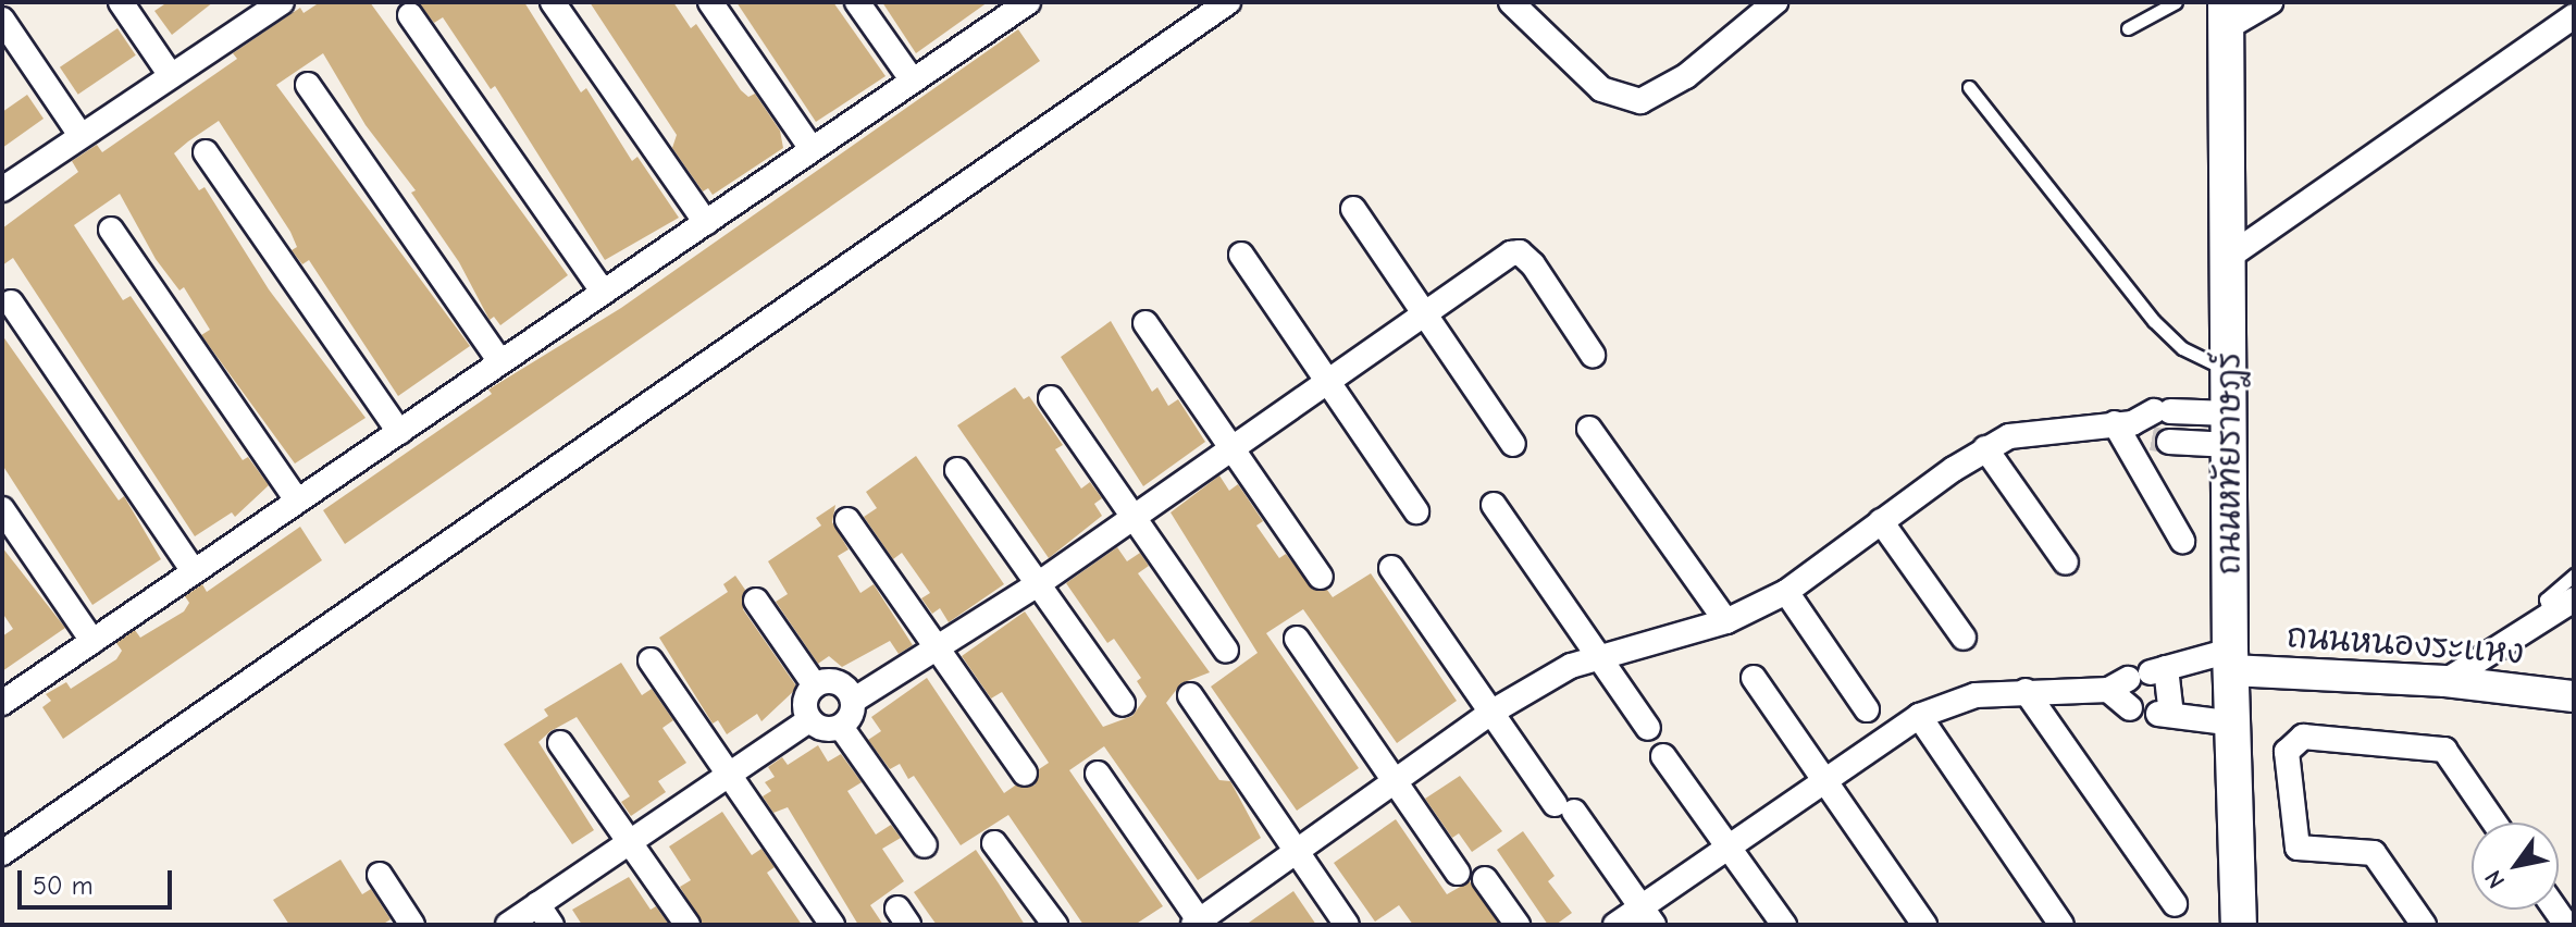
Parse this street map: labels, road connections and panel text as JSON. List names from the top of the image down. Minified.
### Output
{"streets":{"main road":["ถนนหทัยราษฎร์"],"street":["ถนนหนองระแหง"]},"crossings":[["ถนนหทัยราษฎร์","ถนนหนองระแหง"]],"scale_bar":"50 m","north":"bottom left"}
